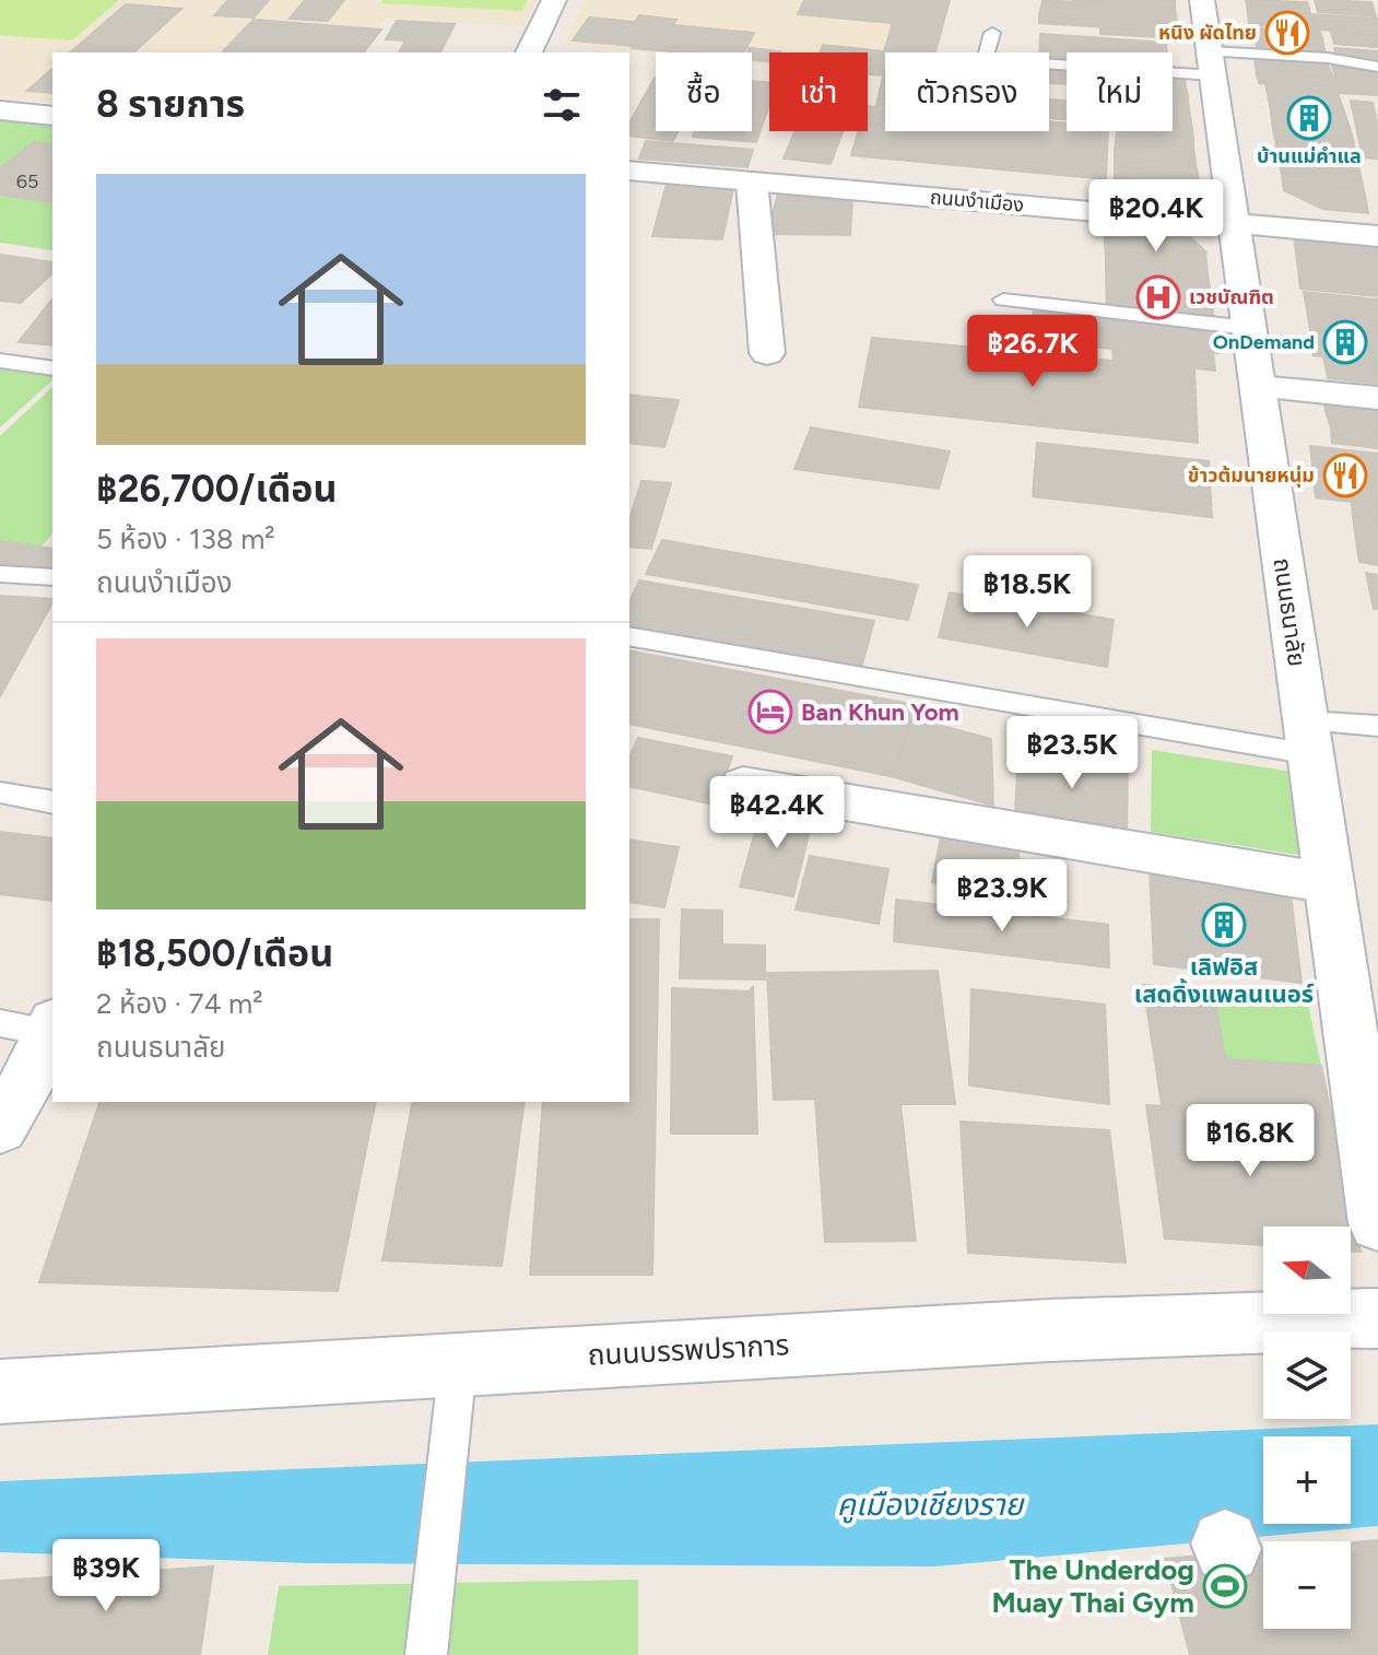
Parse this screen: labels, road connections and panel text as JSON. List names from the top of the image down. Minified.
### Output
{"streets":{"street":["ถนนงำเมือง","ถนนธนาลัย","ถนนบรรพปราการ"]},"crossings":[["ถนนงำเมือง","ถนนธนาลัย"]],"water":["คูเมืองเชียงราย"],"places":{"restaurant":["หนิง ผัดไทย","ข้าวต้มนายหนุ่ม"],"building":["บ้านแม่คำแล","OnDemand","เลิฟอิส เสดดิ้งแพลนเนอร์"],"hospital":["เวชบัณฑิต"],"hotel":["Ban Khun Yom"],"sports":["The Underdog Muay Thai Gym"]},"house_numbers":["65"],"north":"left","page":{"chip":["ซื้อ","เช่า","ตัวกรอง","ใหม่"],"heading":"8 รายการ","list":[{"name":"฿26,700/เดือน","note":"5 ห้อง · 138 m² · ถนนงำเมือง"},{"name":"฿18,500/เดือน","note":"2 ห้อง · 74 m² · ถนนธนาลัย"}],"price":["฿20.4K","฿26.7K","฿18.5K","฿23.5K","฿42.4K","฿23.9K","฿16.8K","฿39K"],"map_buttons":["+","−"]}}
